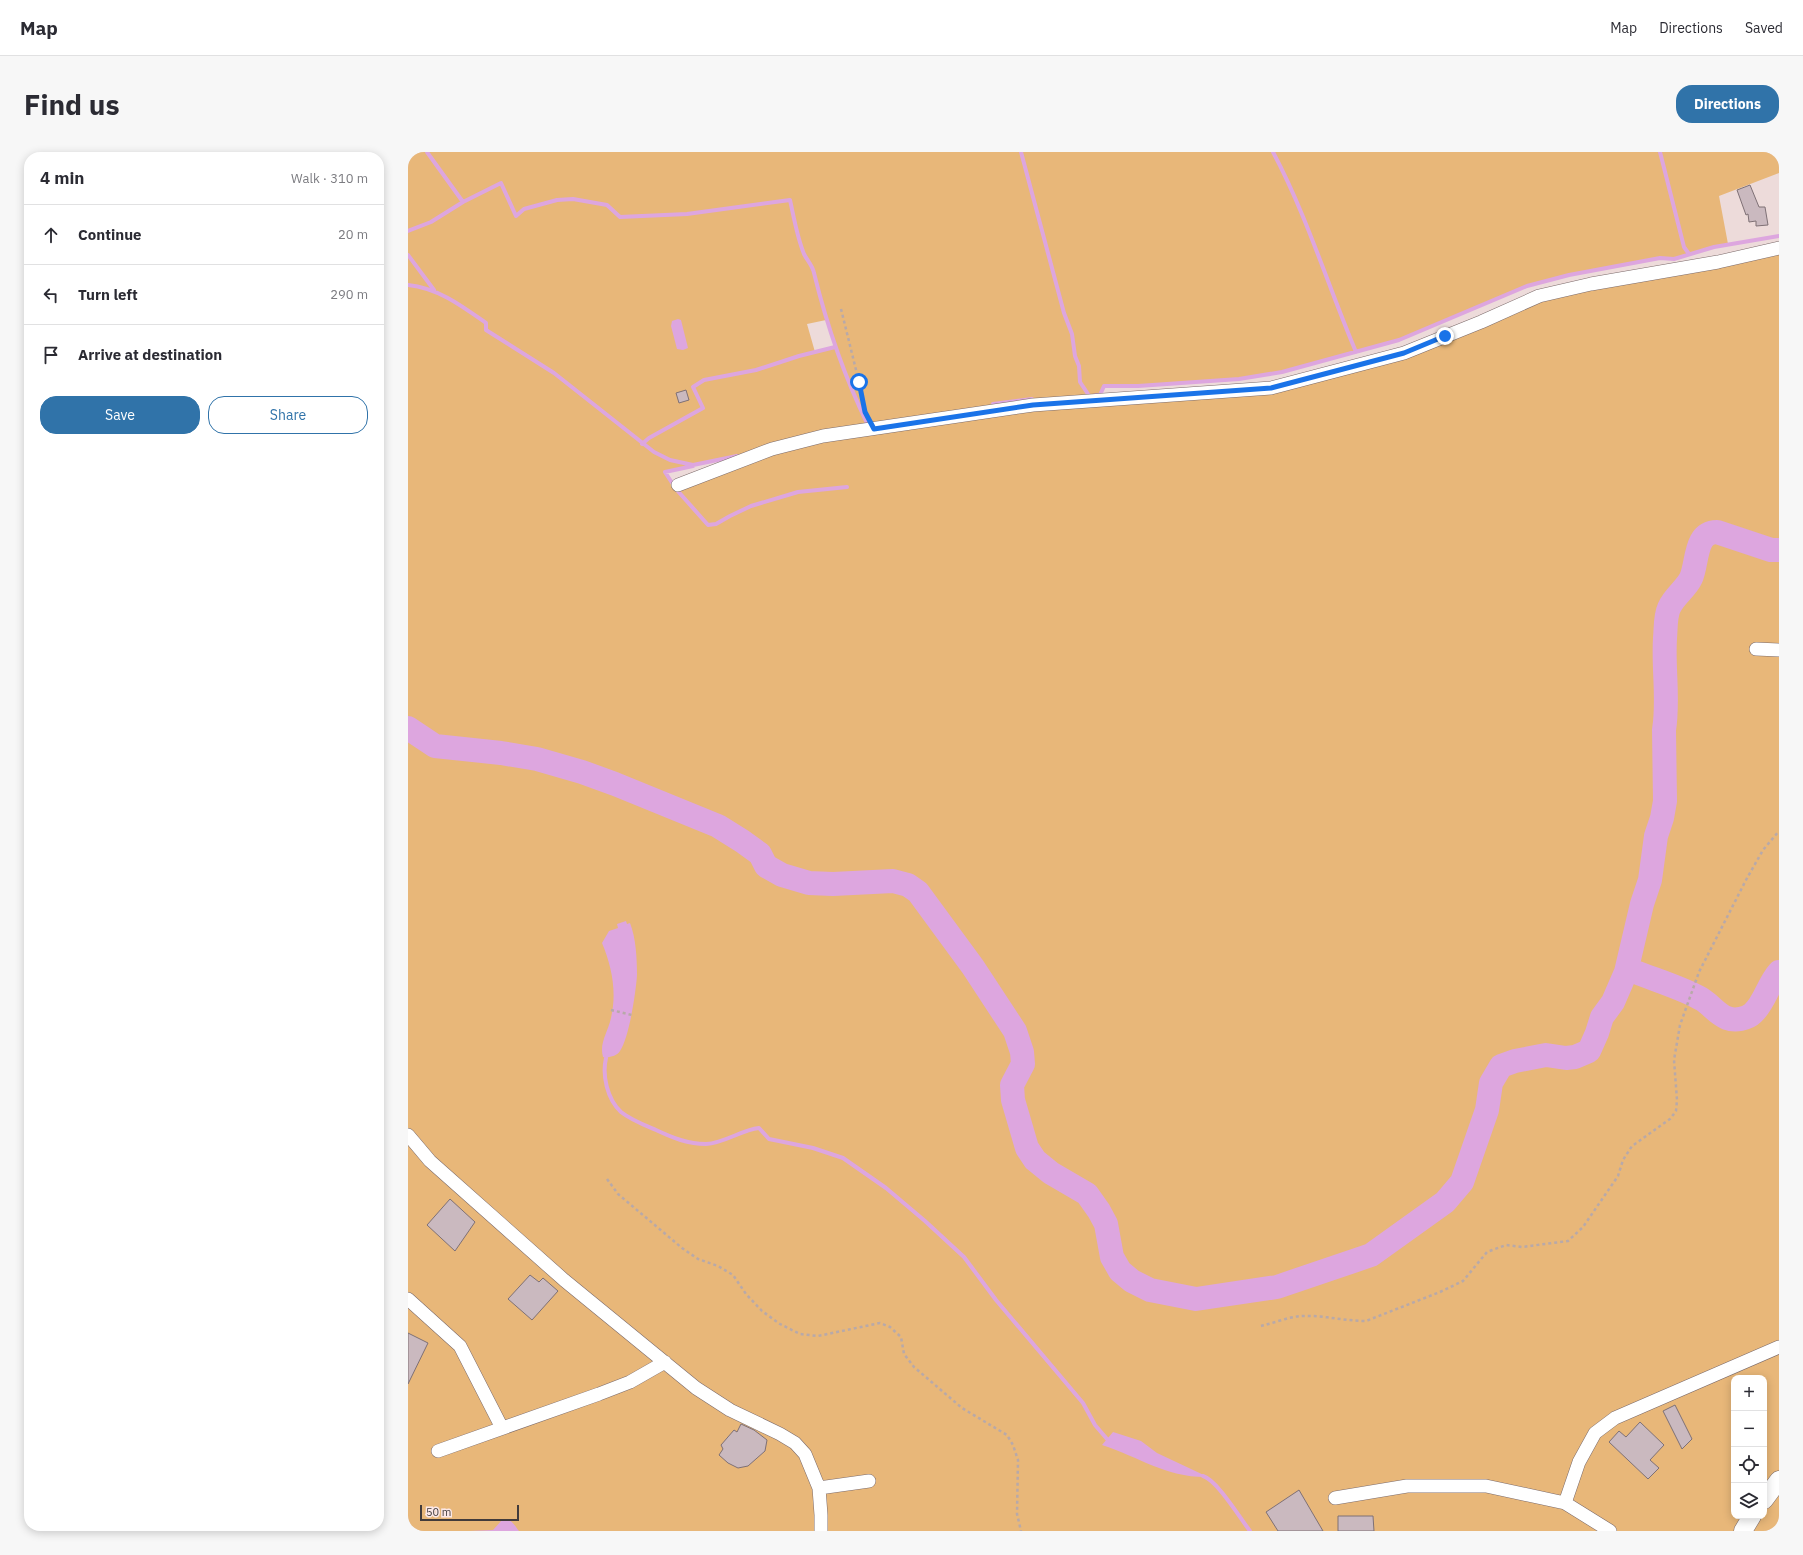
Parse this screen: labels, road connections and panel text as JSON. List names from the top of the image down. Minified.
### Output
{"scale_bar":"50 m","page":{"header":"Map","nav":["Map","Directions","Saved"],"buttons":["Directions",["Save","Share"]],"title":"Find us","heading":["4 min","Walk · 310 m"],"list":[["Continue","20 m"],["Turn left","290 m"],"Arrive at destination"],"map_buttons":["+","−"],"scale":"50 m"}}
